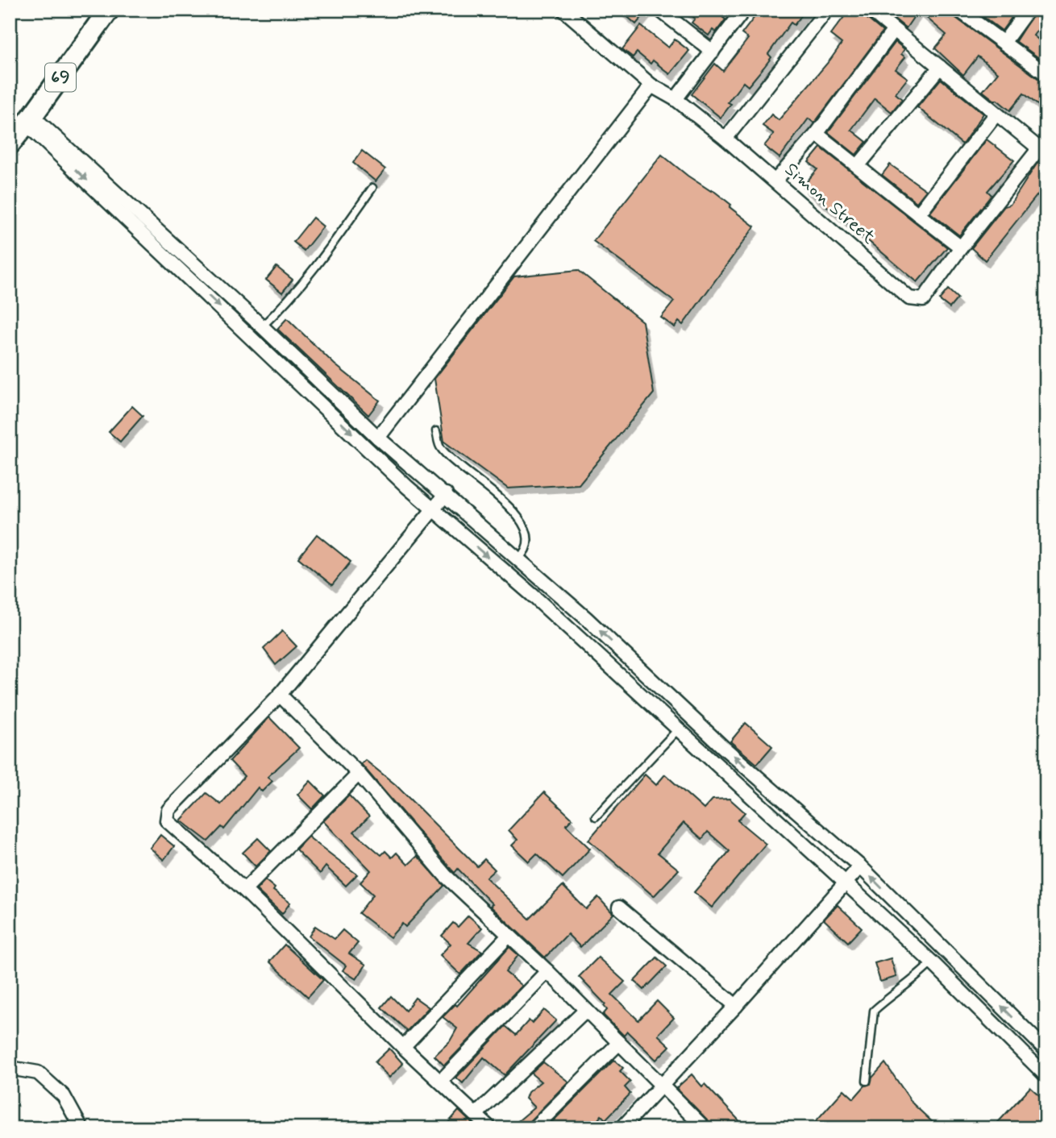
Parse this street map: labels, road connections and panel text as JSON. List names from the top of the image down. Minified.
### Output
{"streets":{"main road":["69"],"street":["Simon Street"]}}
